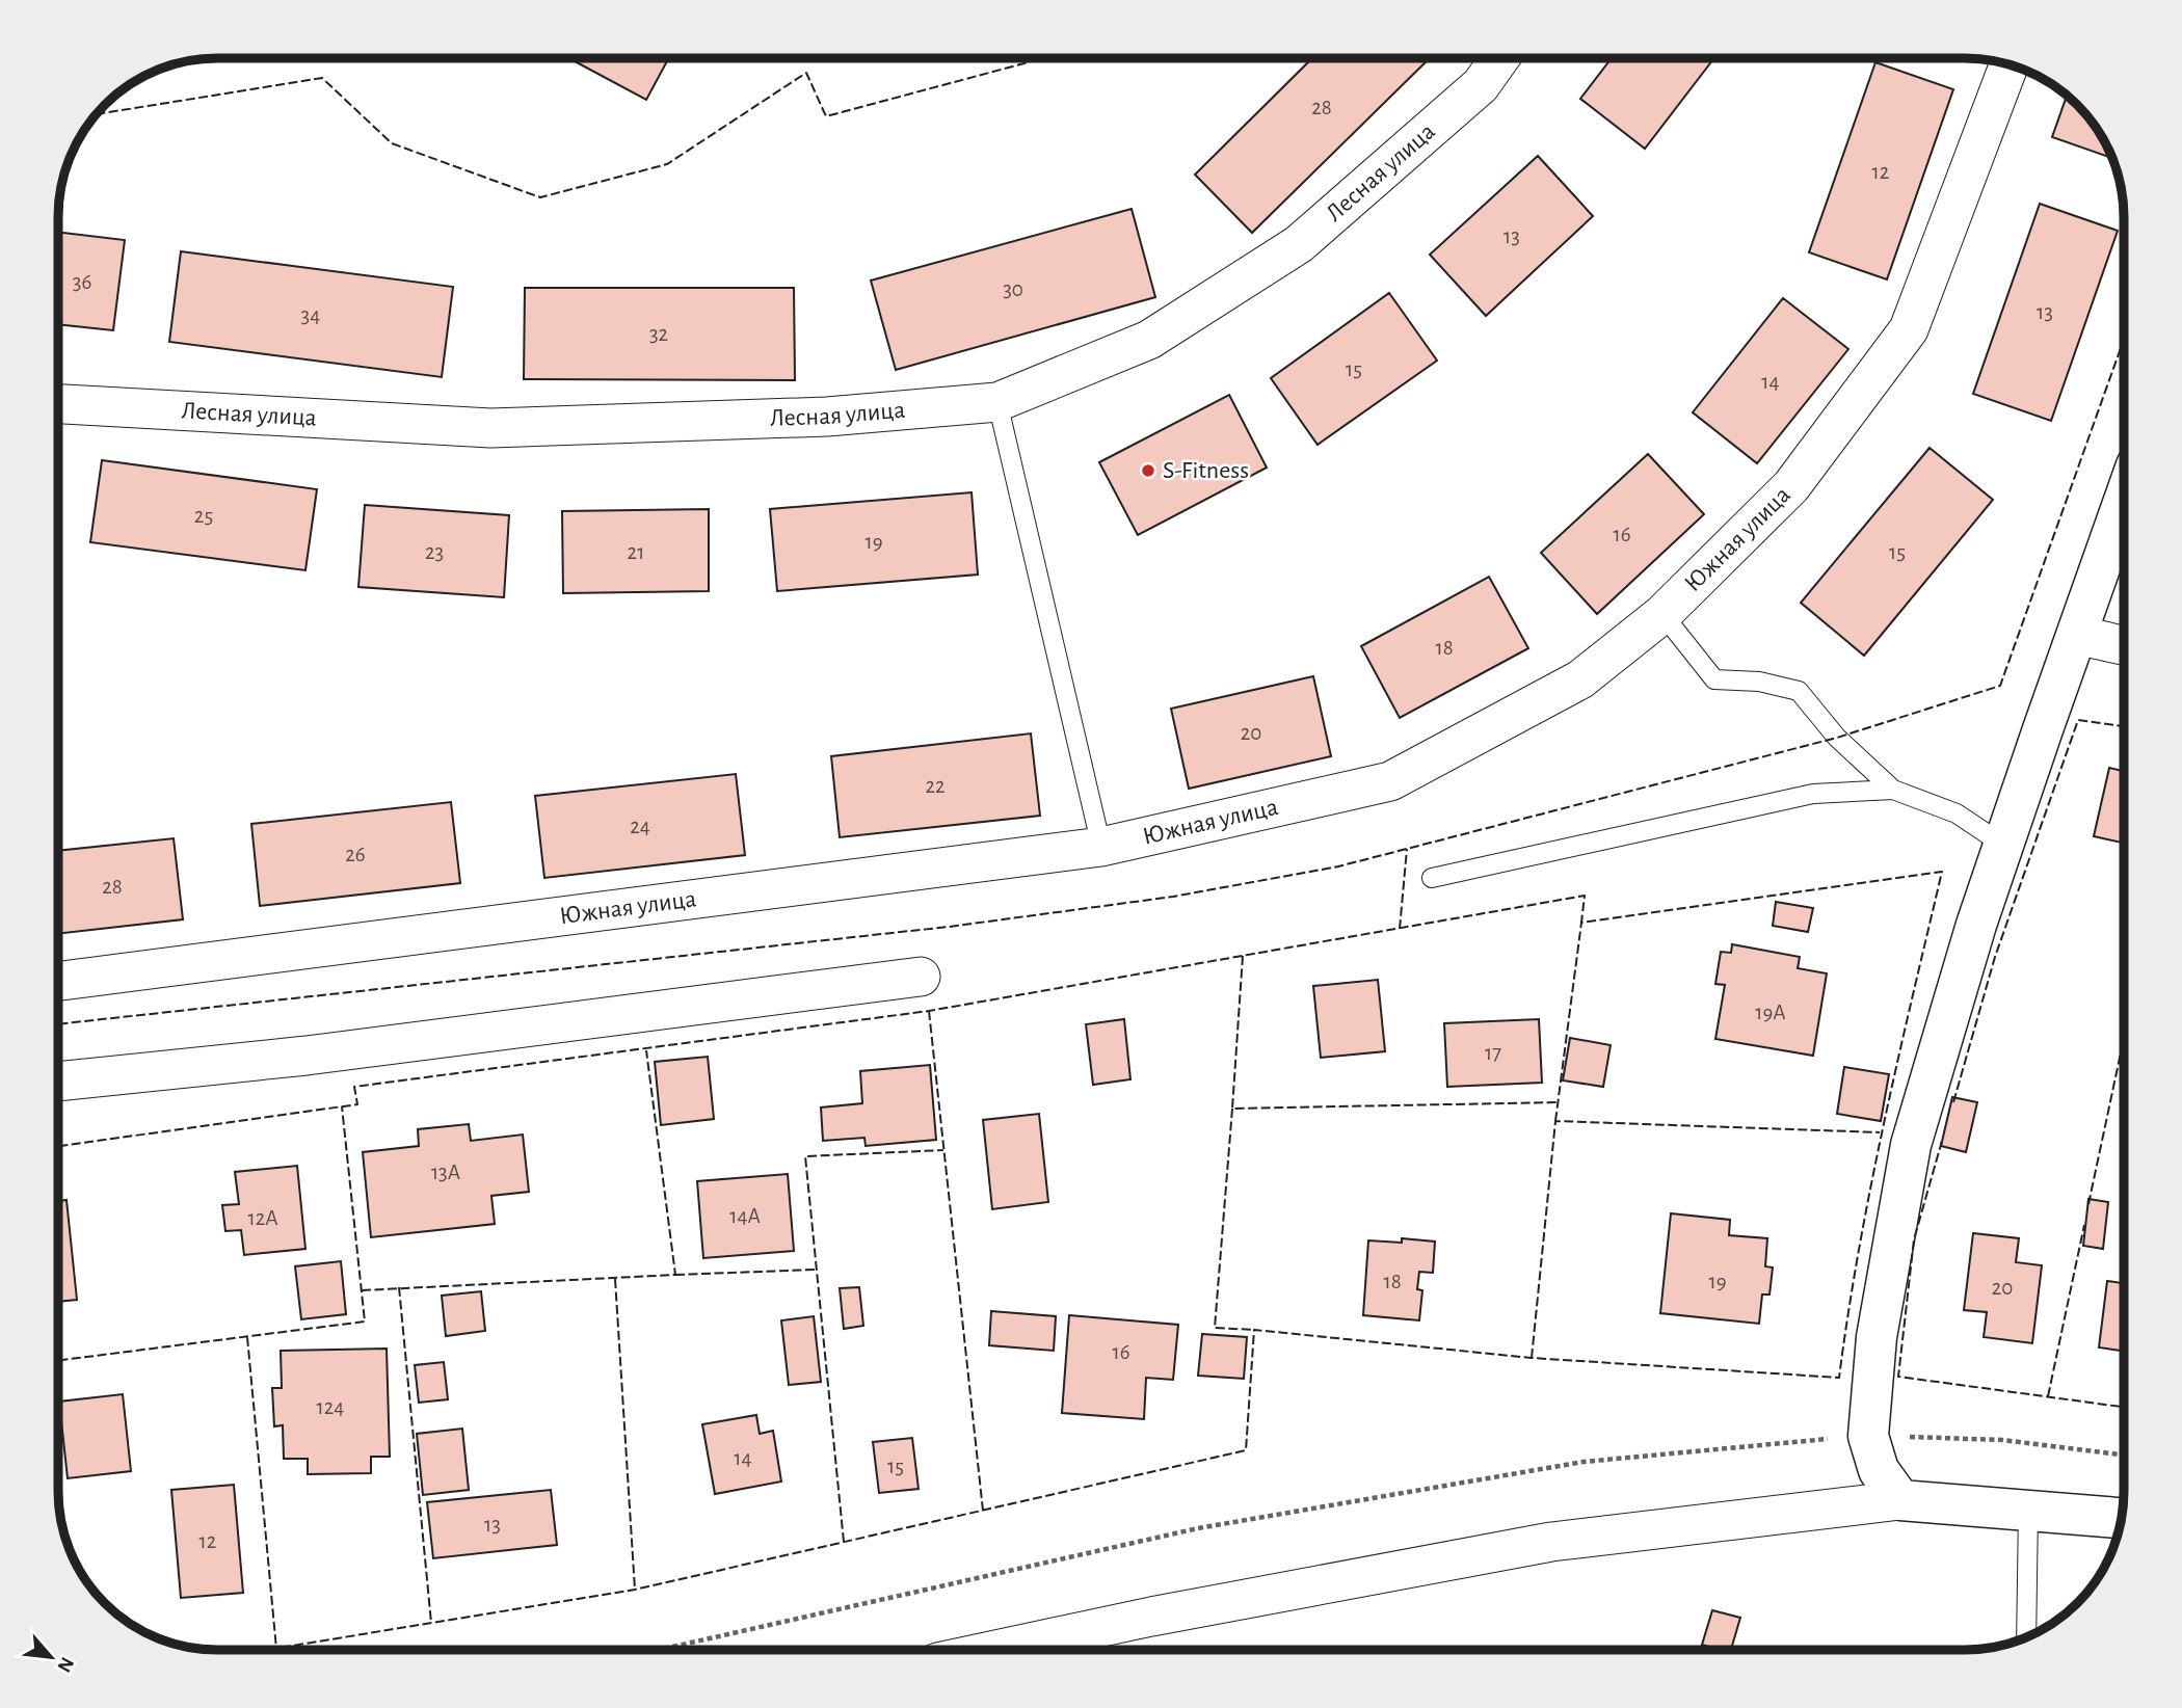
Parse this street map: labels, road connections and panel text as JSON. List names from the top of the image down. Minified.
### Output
{"streets":{"street":["Лесная улица","Южная улица"]},"places":["S-Fitness"],"house_numbers":["28","12","13","36","30","13","34","32","15","14","25","16","19","23","21","15","18","20","22","24","26","28","19А","17","13А","14А","12А","18","19","20","16","124","14","15","13","12"],"north":"bottom right"}
